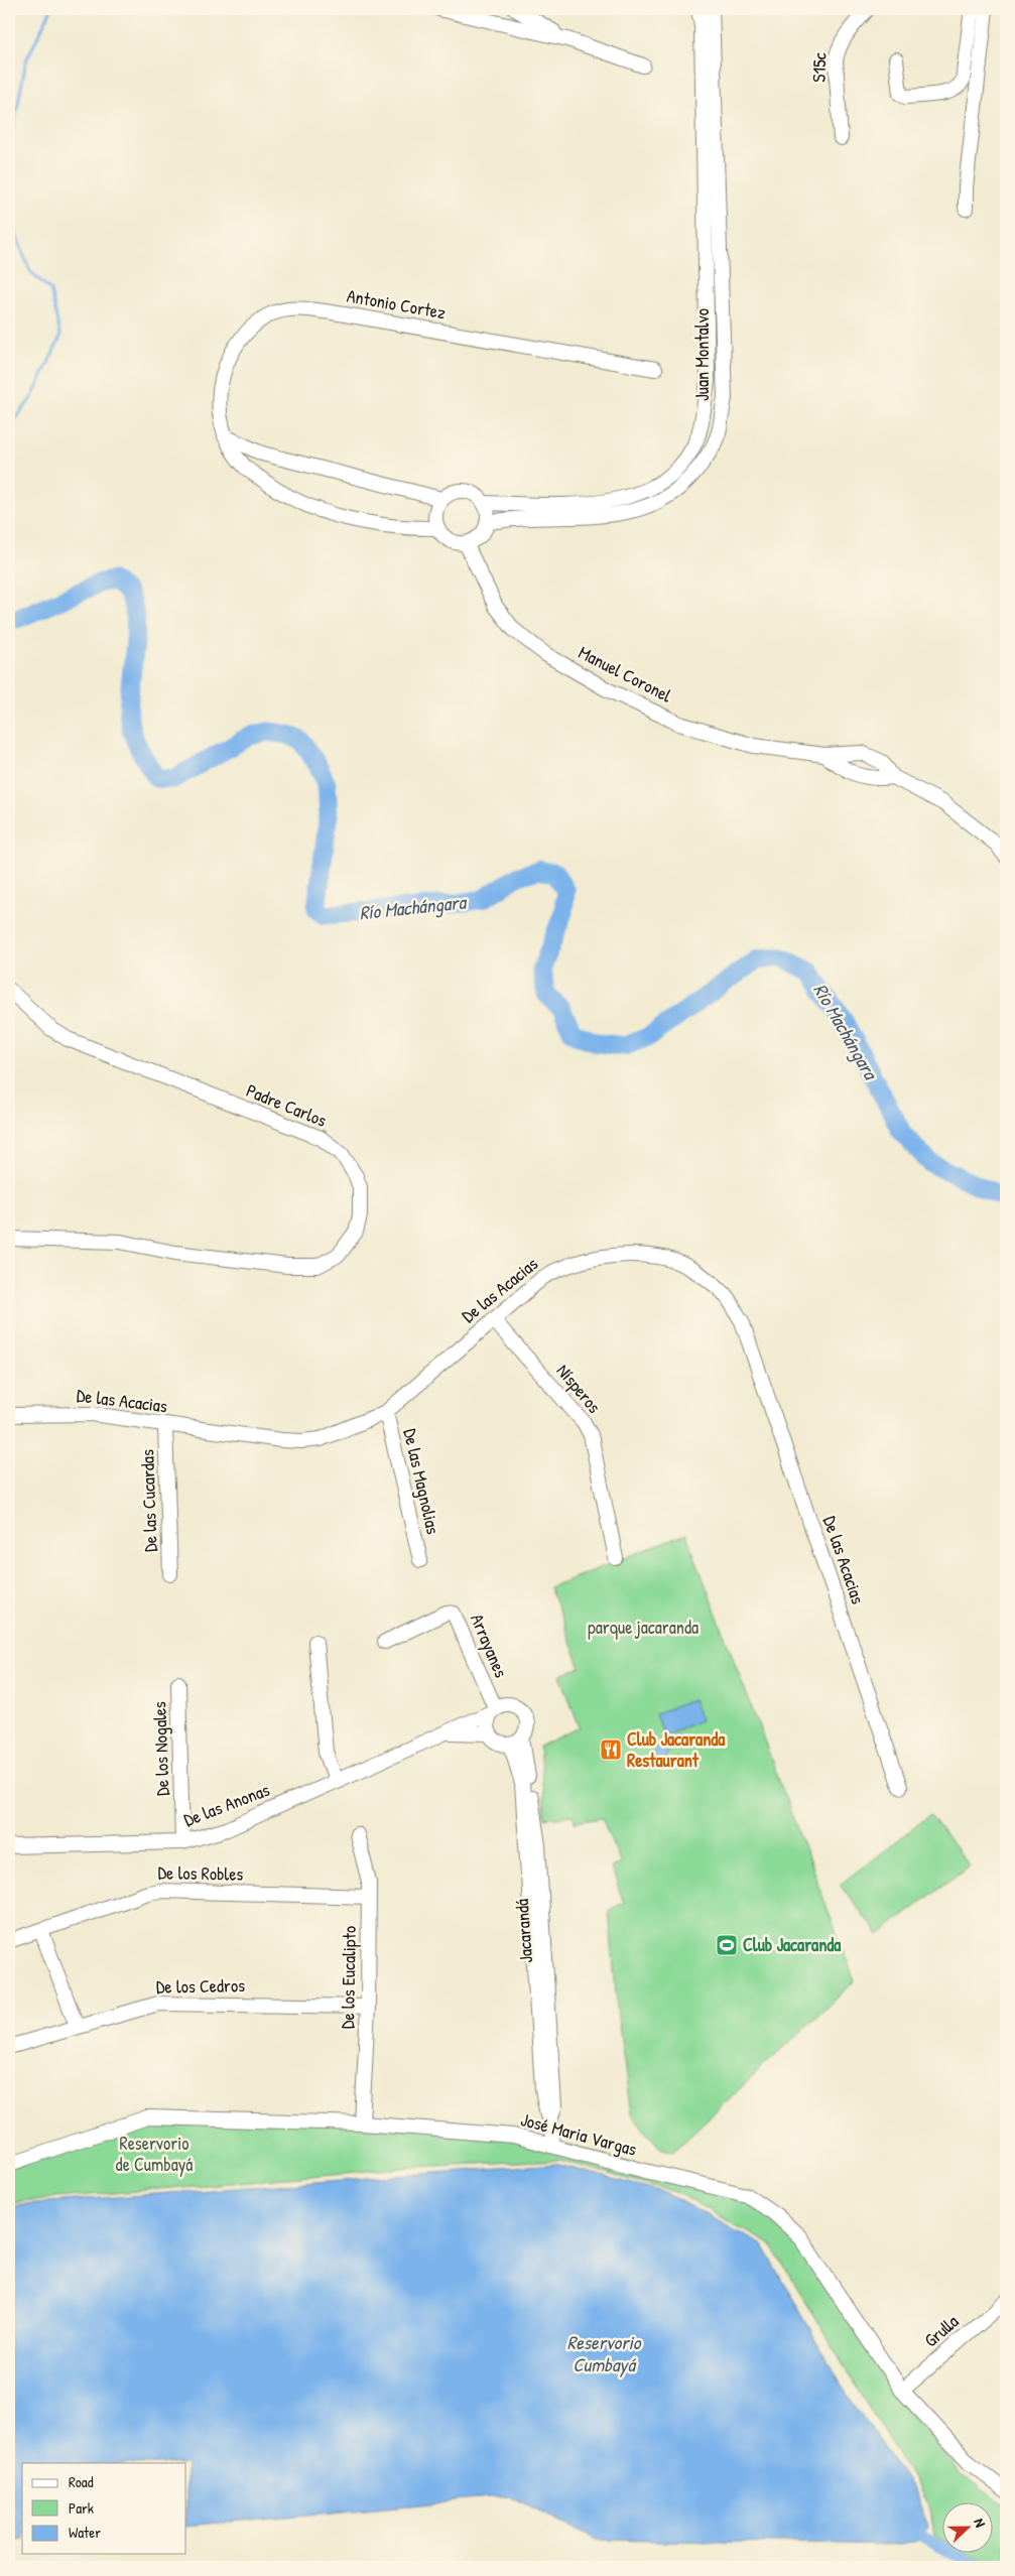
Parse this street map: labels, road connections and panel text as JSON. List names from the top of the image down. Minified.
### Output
{"streets":{"street":["S15c","Antonio Cortez","Juan Montalvo","Manuel Coronel","Padre Carlos","De las Acacias","Nísperos","De las Magnolias","De las Cucardas","Arrayanes","De los Nogales","De las Anonas","De los Robles","Jacarandá","De los Eucalipto","De los Cedros","José Maria Vargas","Grulla"]},"crossings":[["Antonio Cortez","Juan Montalvo"],["Antonio Cortez","Manuel Coronel"],["Juan Montalvo","Manuel Coronel"],["De las Acacias","Nísperos"],["De las Acacias","De las Magnolias"],["De las Acacias","De las Cucardas"],["Arrayanes","De las Anonas"],["Arrayanes","Jacarandá"],["De los Nogales","De las Anonas"],["De las Anonas","Jacarandá"],["De los Robles","De los Eucalipto"],["Jacarandá","José Maria Vargas"],["De los Eucalipto","De los Cedros"],["De los Eucalipto","José Maria Vargas"],["José Maria Vargas","Grulla"]],"water":["Río Machángara","Reservorio Cumbayá"],"parks":["parque jacaranda","Reservorio de Cumbayá"],"places":{"restaurant":["Club Jacaranda Restaurant"],"sports":["Club Jacaranda"]},"legend":["Road","Park","Water"],"north":"right"}
